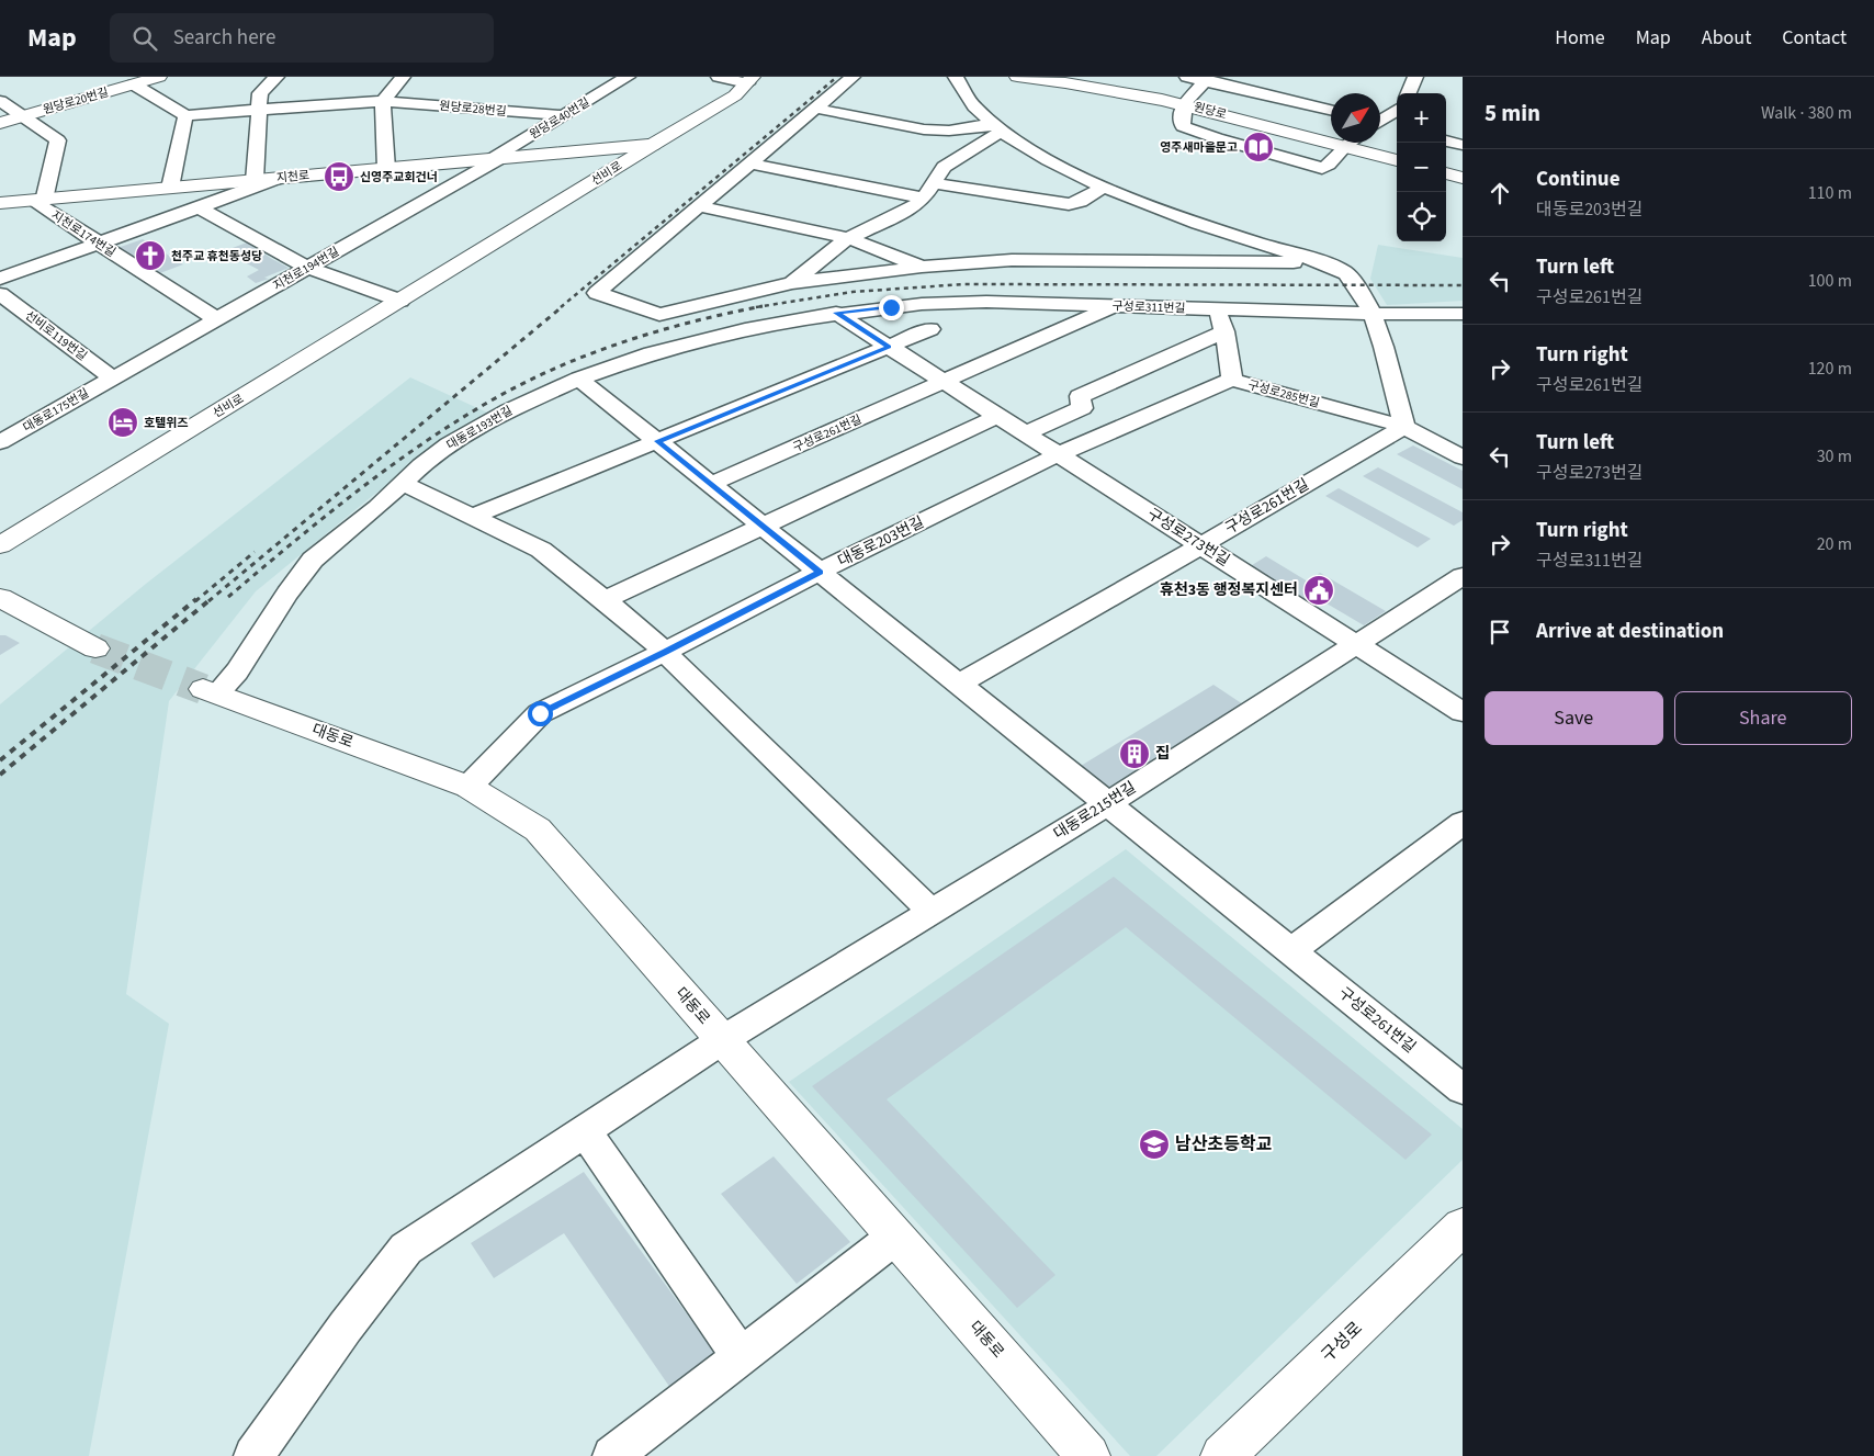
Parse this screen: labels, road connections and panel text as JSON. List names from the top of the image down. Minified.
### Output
{"streets":{"main road":["원당로20번길","원당로","선비로","지천로","대동로","구성로"],"street":["원당로28번길","원당로40번길","지천로174번길","지천로194번길","구성로311번길","선비로119번길","구성로285번길","대동로175번길","대동로193번길","구성로261번길","구성로273번길","대동로203번길","대동로215번길"]},"crossings":[["원당로28번길","원당로40번길"],["원당로40번길","지천로"],["원당로40번길","지천로194번길"],["선비로","지천로"],["지천로","지천로174번길"],["지천로","지천로194번길"],["지천로174번길","지천로194번길"],["지천로194번길","선비로119번길"],["지천로194번길","대동로175번길"],["구성로311번길","구성로285번길"],["구성로311번길","대동로193번길"],["구성로311번길","구성로273번길"],["선비로119번길","대동로175번길"],["구성로285번길","구성로261번길"],["구성로285번길","대동로203번길"],["대동로193번길","구성로261번길"],["대동로193번길","구성로273번길"],["대동로193번길","대동로"],["구성로261번길","구성로273번길"],["구성로261번길","대동로203번길"],["구성로261번길","대동로215번길"],["구성로273번길","대동로203번길"],["구성로273번길","대동로215번길"],["대동로203번길","대동로"],["대동로","대동로215번길"]],"places":{"library":["영주새마을문고"],"bus stop":["신영주교회건너"],"church":["천주교 휴천동성당"],"hotel":["호텔위즈"],"public building":["휴천3동 행정복지센터"],"building":["집"],"school or university":["남산초등학교"]},"north":"top right","page":{"header":"Map","search":"Search here","nav":["Home","Map","About","Contact"],"heading":["5 min","Walk · 380 m"],"map_buttons":["+","−"],"list":[["Continue","대동로203번길","110 m"],["Turn left","구성로261번길","100 m"],["Turn right","구성로261번길","120 m"],["Turn left","구성로273번길","30 m"],["Turn right","구성로311번길","20 m"],"Arrive at destination"],"buttons":["Save","Share"]}}
